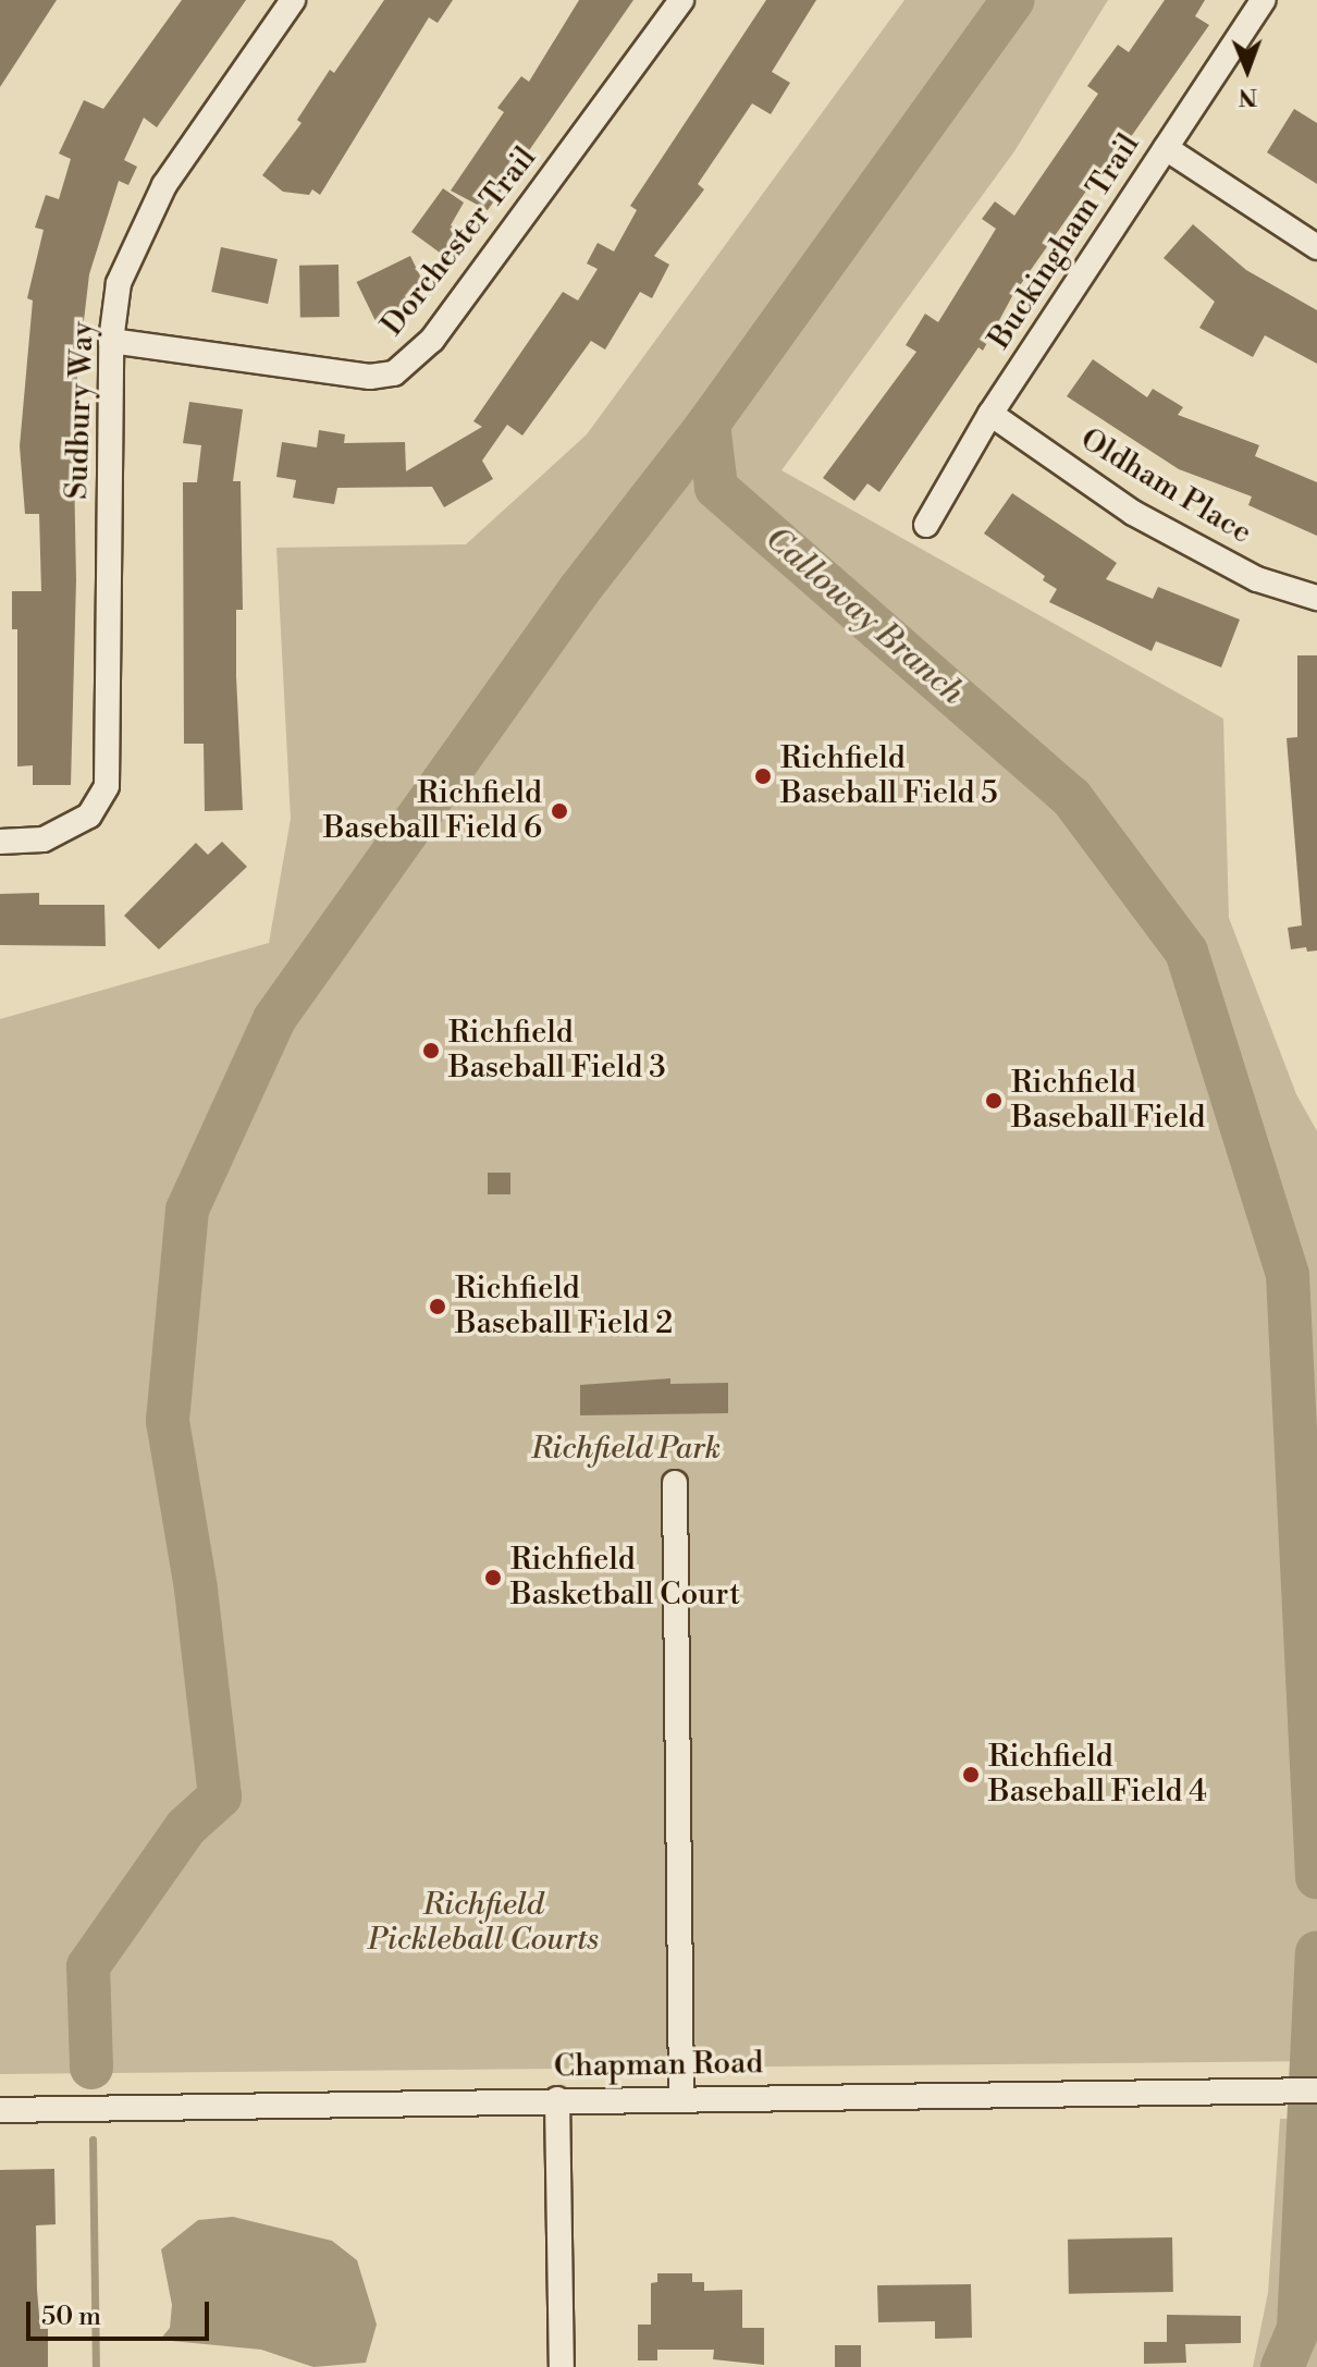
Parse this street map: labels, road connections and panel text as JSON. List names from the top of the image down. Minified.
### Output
{"streets":{"street":["Dorchester Trail","Buckingham Trail","Sudbury Way","Oldham Place","Chapman Road"]},"crossings":[["Dorchester Trail","Sudbury Way"],["Buckingham Trail","Oldham Place"]],"water":["Calloway Branch"],"parks":["Richfield Park","Richfield Pickleball Courts"],"places":["Richfield Baseball Field 5","Richfield Baseball Field 6","Richfield Baseball Field 3","Richfield Baseball Field","Richfield Baseball Field 2","Richfield Basketball Court","Richfield Baseball Field 4"],"scale_bar":"50 m","north":"bottom"}
